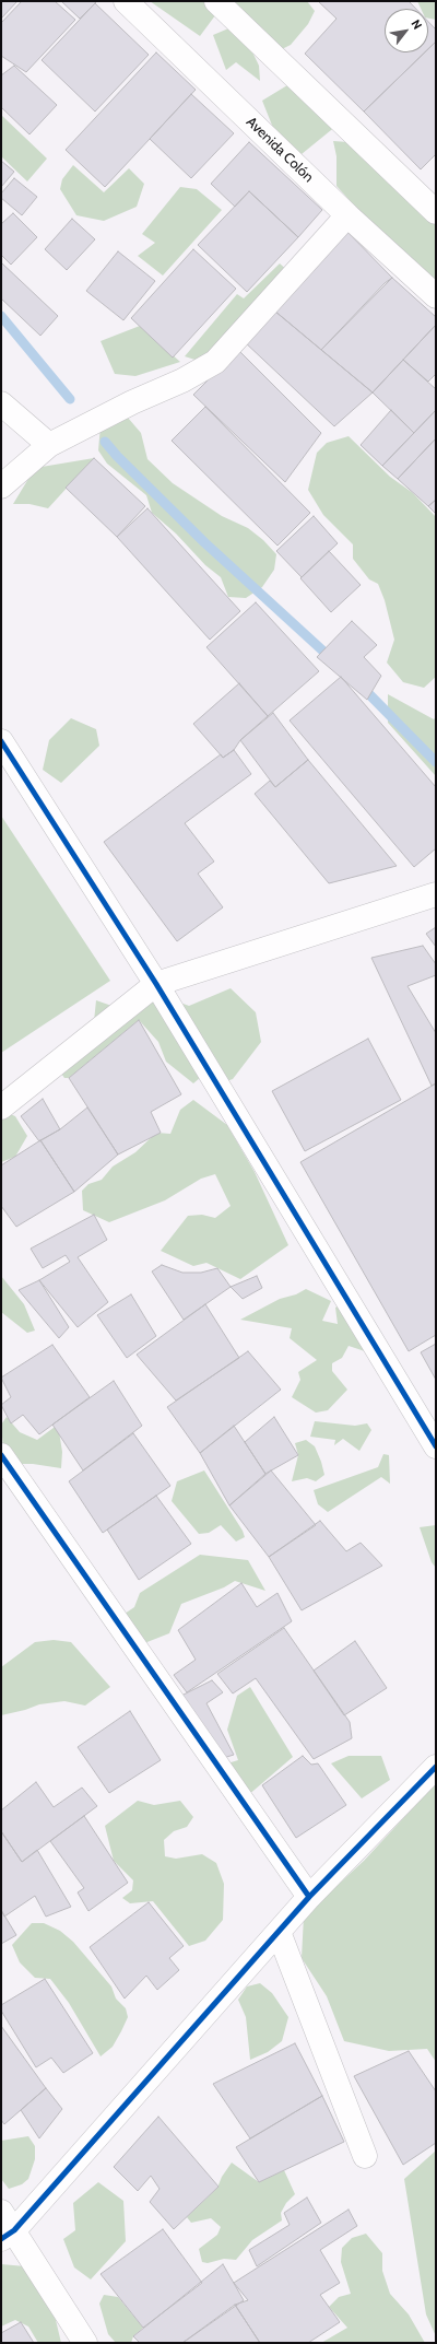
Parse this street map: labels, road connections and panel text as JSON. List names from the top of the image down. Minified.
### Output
{"streets":{"street":["Avenida Colón"]},"north":"top right"}
